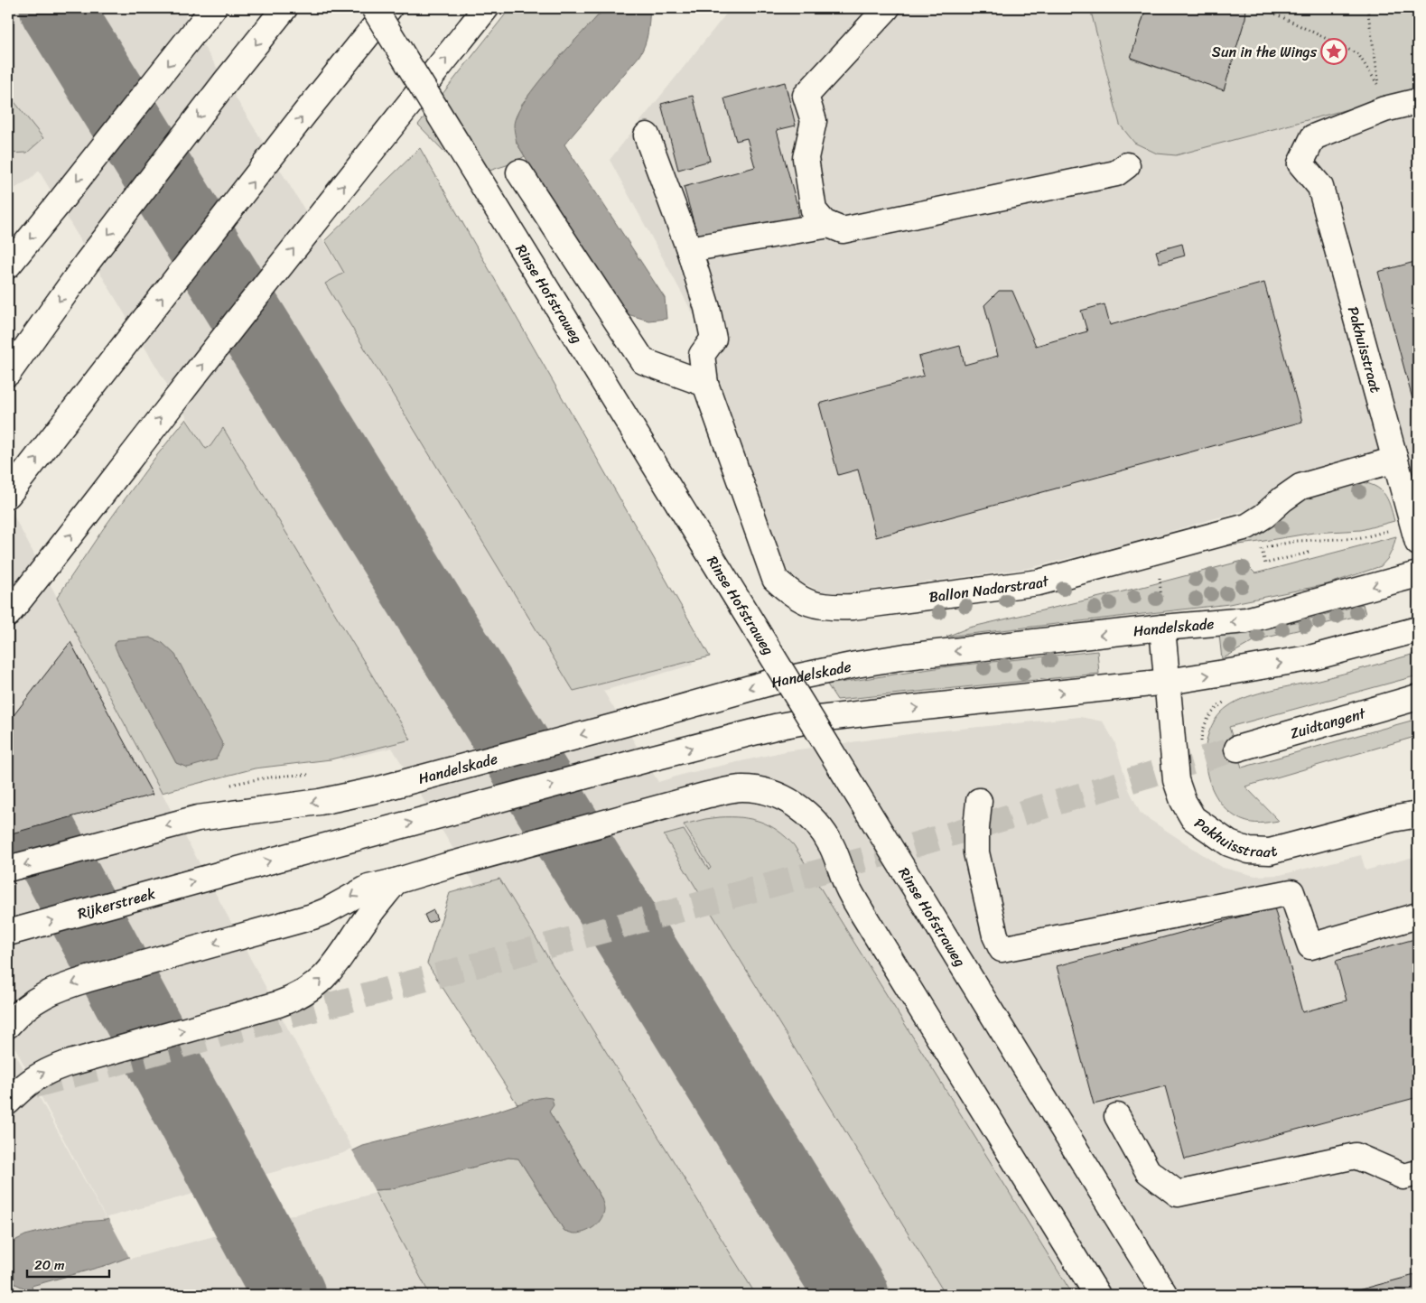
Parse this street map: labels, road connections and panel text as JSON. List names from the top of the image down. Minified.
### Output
{"streets":{"main road":["Rinse Hofstraweg","Pakhuisstraat","Ballon Nadarstraat","Handelskade","Zuidtangent","Rijkerstreek"]},"crossings":[["Pakhuisstraat","Ballon Nadarstraat"],["Pakhuisstraat","Handelskade"],["Pakhuisstraat","Rijkerstreek"]],"places":{"place":["Sun in the Wings"]},"scale_bar":"20 m"}
